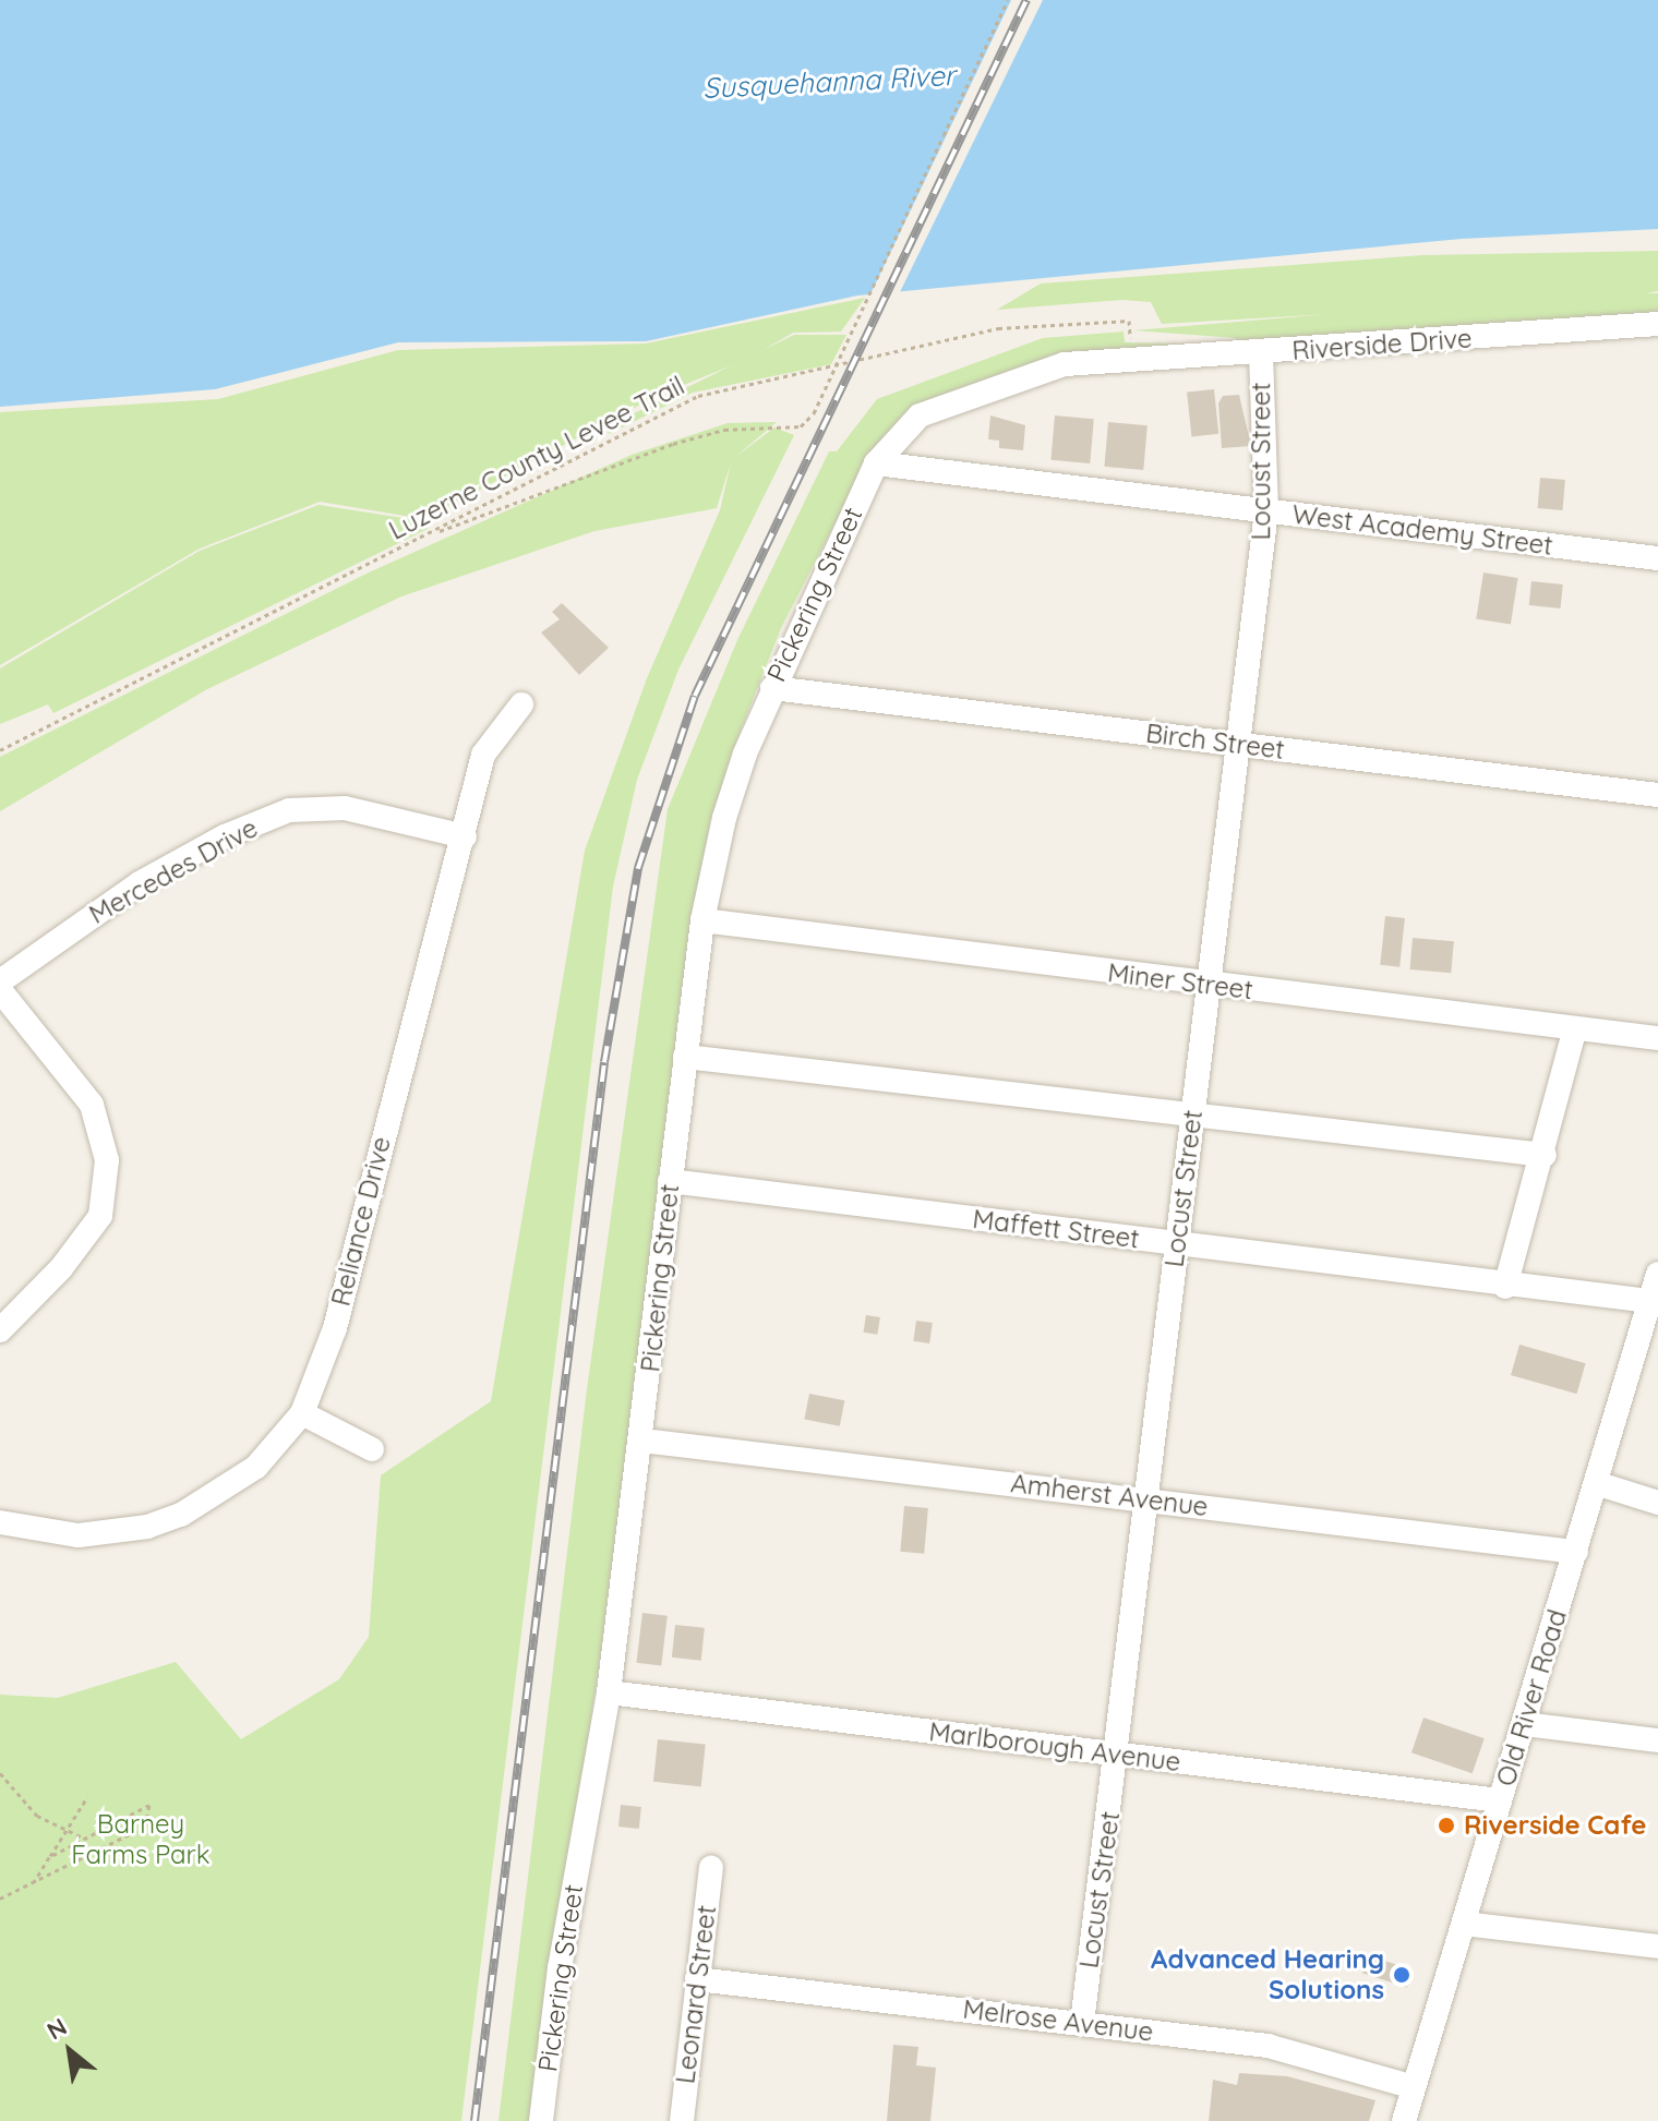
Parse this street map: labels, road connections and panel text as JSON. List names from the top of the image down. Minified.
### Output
{"streets":{"street":["Riverside Drive","Locust Street","West Academy Street","Pickering Street","Birch Street","Mercedes Drive","Miner Street","Reliance Drive","Maffett Street","Amherst Avenue","Old River Road","Marlborough Avenue","Leonard Street","Melrose Avenue"],"path":["Luzerne County Levee Trail"]},"crossings":[["Riverside Drive","Locust Street"],["Riverside Drive","West Academy Street"],["Riverside Drive","Pickering Street"],["Locust Street","West Academy Street"],["Locust Street","Birch Street"],["Locust Street","Miner Street"],["Locust Street","Maffett Street"],["Locust Street","Amherst Avenue"],["Locust Street","Marlborough Avenue"],["Locust Street","Melrose Avenue"],["West Academy Street","Pickering Street"],["Pickering Street","Birch Street"],["Pickering Street","Miner Street"],["Pickering Street","Maffett Street"],["Pickering Street","Amherst Avenue"],["Pickering Street","Marlborough Avenue"],["Mercedes Drive","Reliance Drive"],["Maffett Street","Old River Road"],["Amherst Avenue","Old River Road"],["Old River Road","Marlborough Avenue"],["Old River Road","Melrose Avenue"],["Leonard Street","Melrose Avenue"]],"water":["Susquehanna River"],"parks":["Barney Farms Park"],"places":["Riverside Cafe","Advanced Hearing Solutions"],"north":"top left"}
